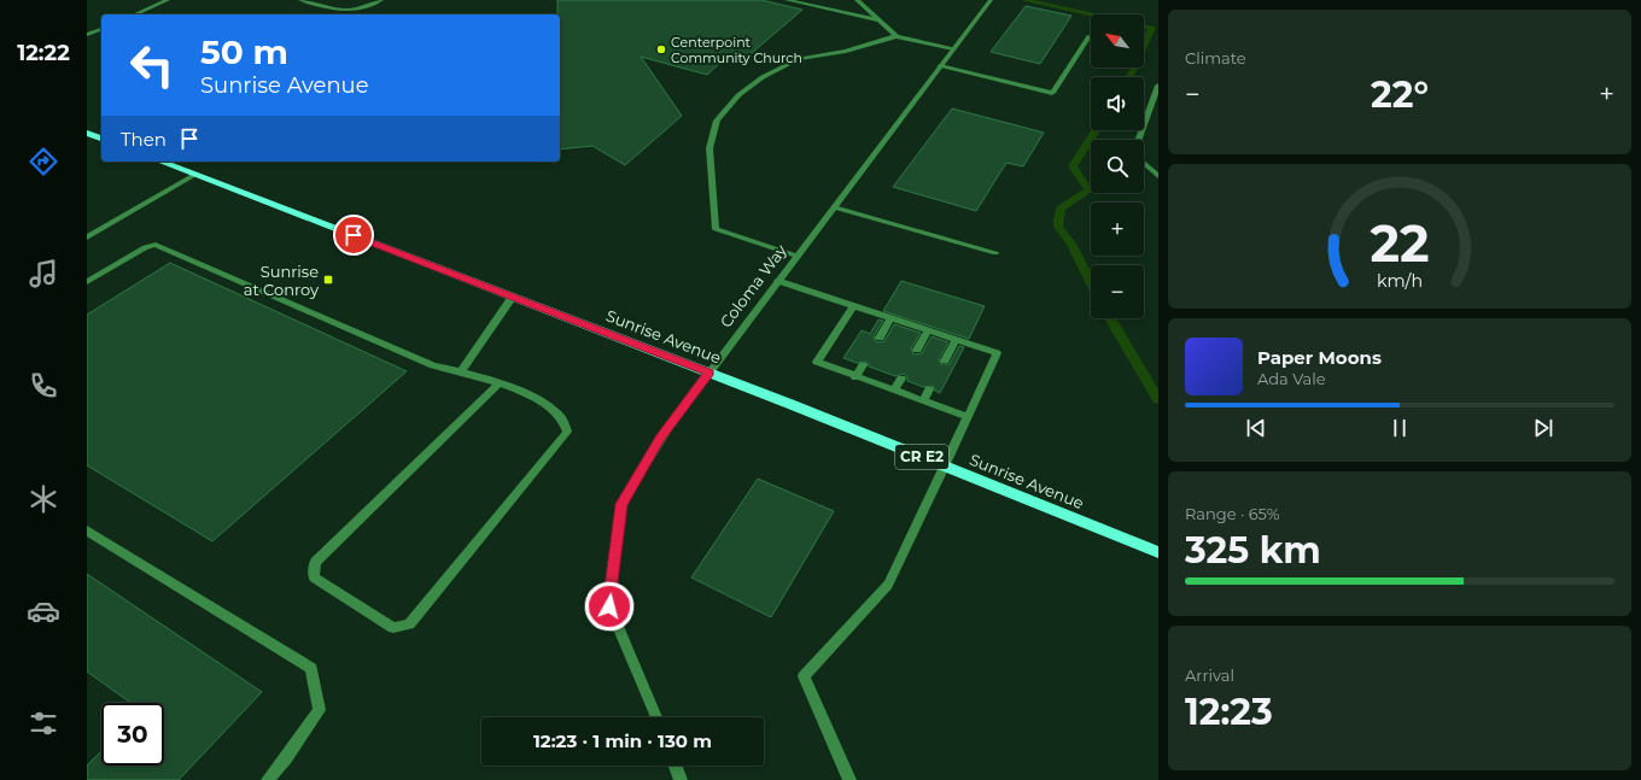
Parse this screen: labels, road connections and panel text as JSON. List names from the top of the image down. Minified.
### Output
{"streets":{"main road":["Sunrise Avenue","CR E2"],"street":["Coloma Way"]},"crossings":[["Coloma Way","Sunrise Avenue"]],"places":{"other":["Centerpoint Community Church"],"transit":["Sunrise at Conroy"]},"north":"top left","page":{"tabs":"12:22","tile":["Climate",["Range · 65%","325 km"],["Arrival","12:23"]],"map_buttons":["+","−"],"turn":["50 m","Sunrise Avenue"],"heat":["−","22°","+"],"then":"Then","song":["Paper Moons","Ada Vale"],"limit":"30","trip":"12:23 · 1 min · 130 m","gauge":["22","km/h"]}}
